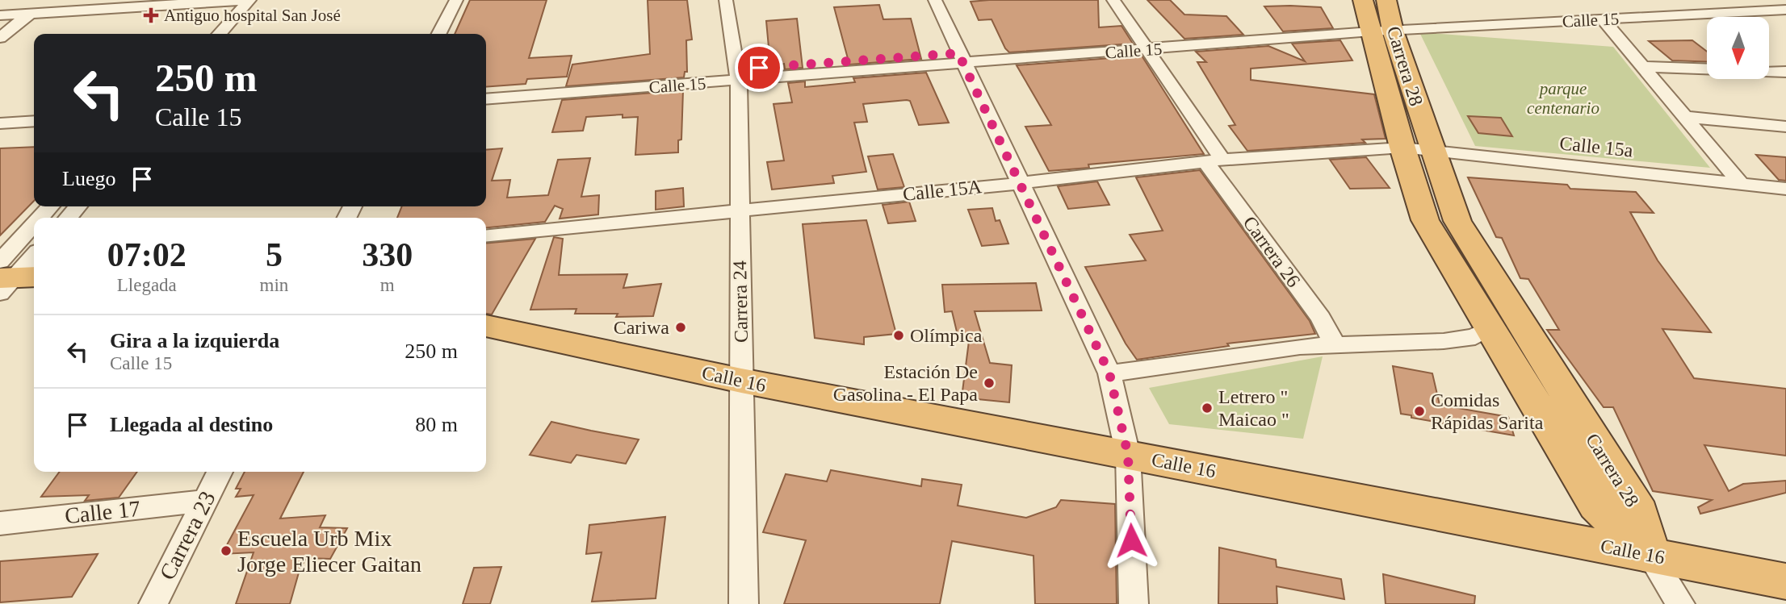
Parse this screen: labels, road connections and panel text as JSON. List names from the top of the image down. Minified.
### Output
{"streets":{"highway":["Carrera 28","Calle 16"],"street":["Calle 15","Calle 15a","Calle 15A","Carrera 26","Carrera 24","Calle 17","Carrera 23"]},"crossings":[["Calle 15","Carrera 28"],["Calle 15","Carrera 26"],["Calle 15","Carrera 24"],["Carrera 28","Calle 15a"],["Carrera 28","Calle 15A"],["Carrera 28","Calle 16"],["Calle 15a","Calle 15A"],["Calle 15A","Carrera 26"],["Calle 15A","Carrera 24"],["Carrera 24","Calle 16"],["Calle 17","Carrera 23"]],"parks":["parque centenario"],"places":{"health":["Antiguo hospital San José"],"other":["Cariwa","Olímpica","Estación De Gasolina - El Papa","Letrero \" Maicao \"","Comidas Rápidas Sarita","Escuela Urb Mix Jorge Eliecer Gaitan"]},"north":"bottom","page":{"turn":["250 m","Calle 15"],"then":"Luego","eta":["07:02","Llegada","5","min","330","m"],"list":[{"name":"Gira a la izquierda","note":"Calle 15","value":"250 m"},{"name":"Llegada al destino","value":"80 m"}]}}
